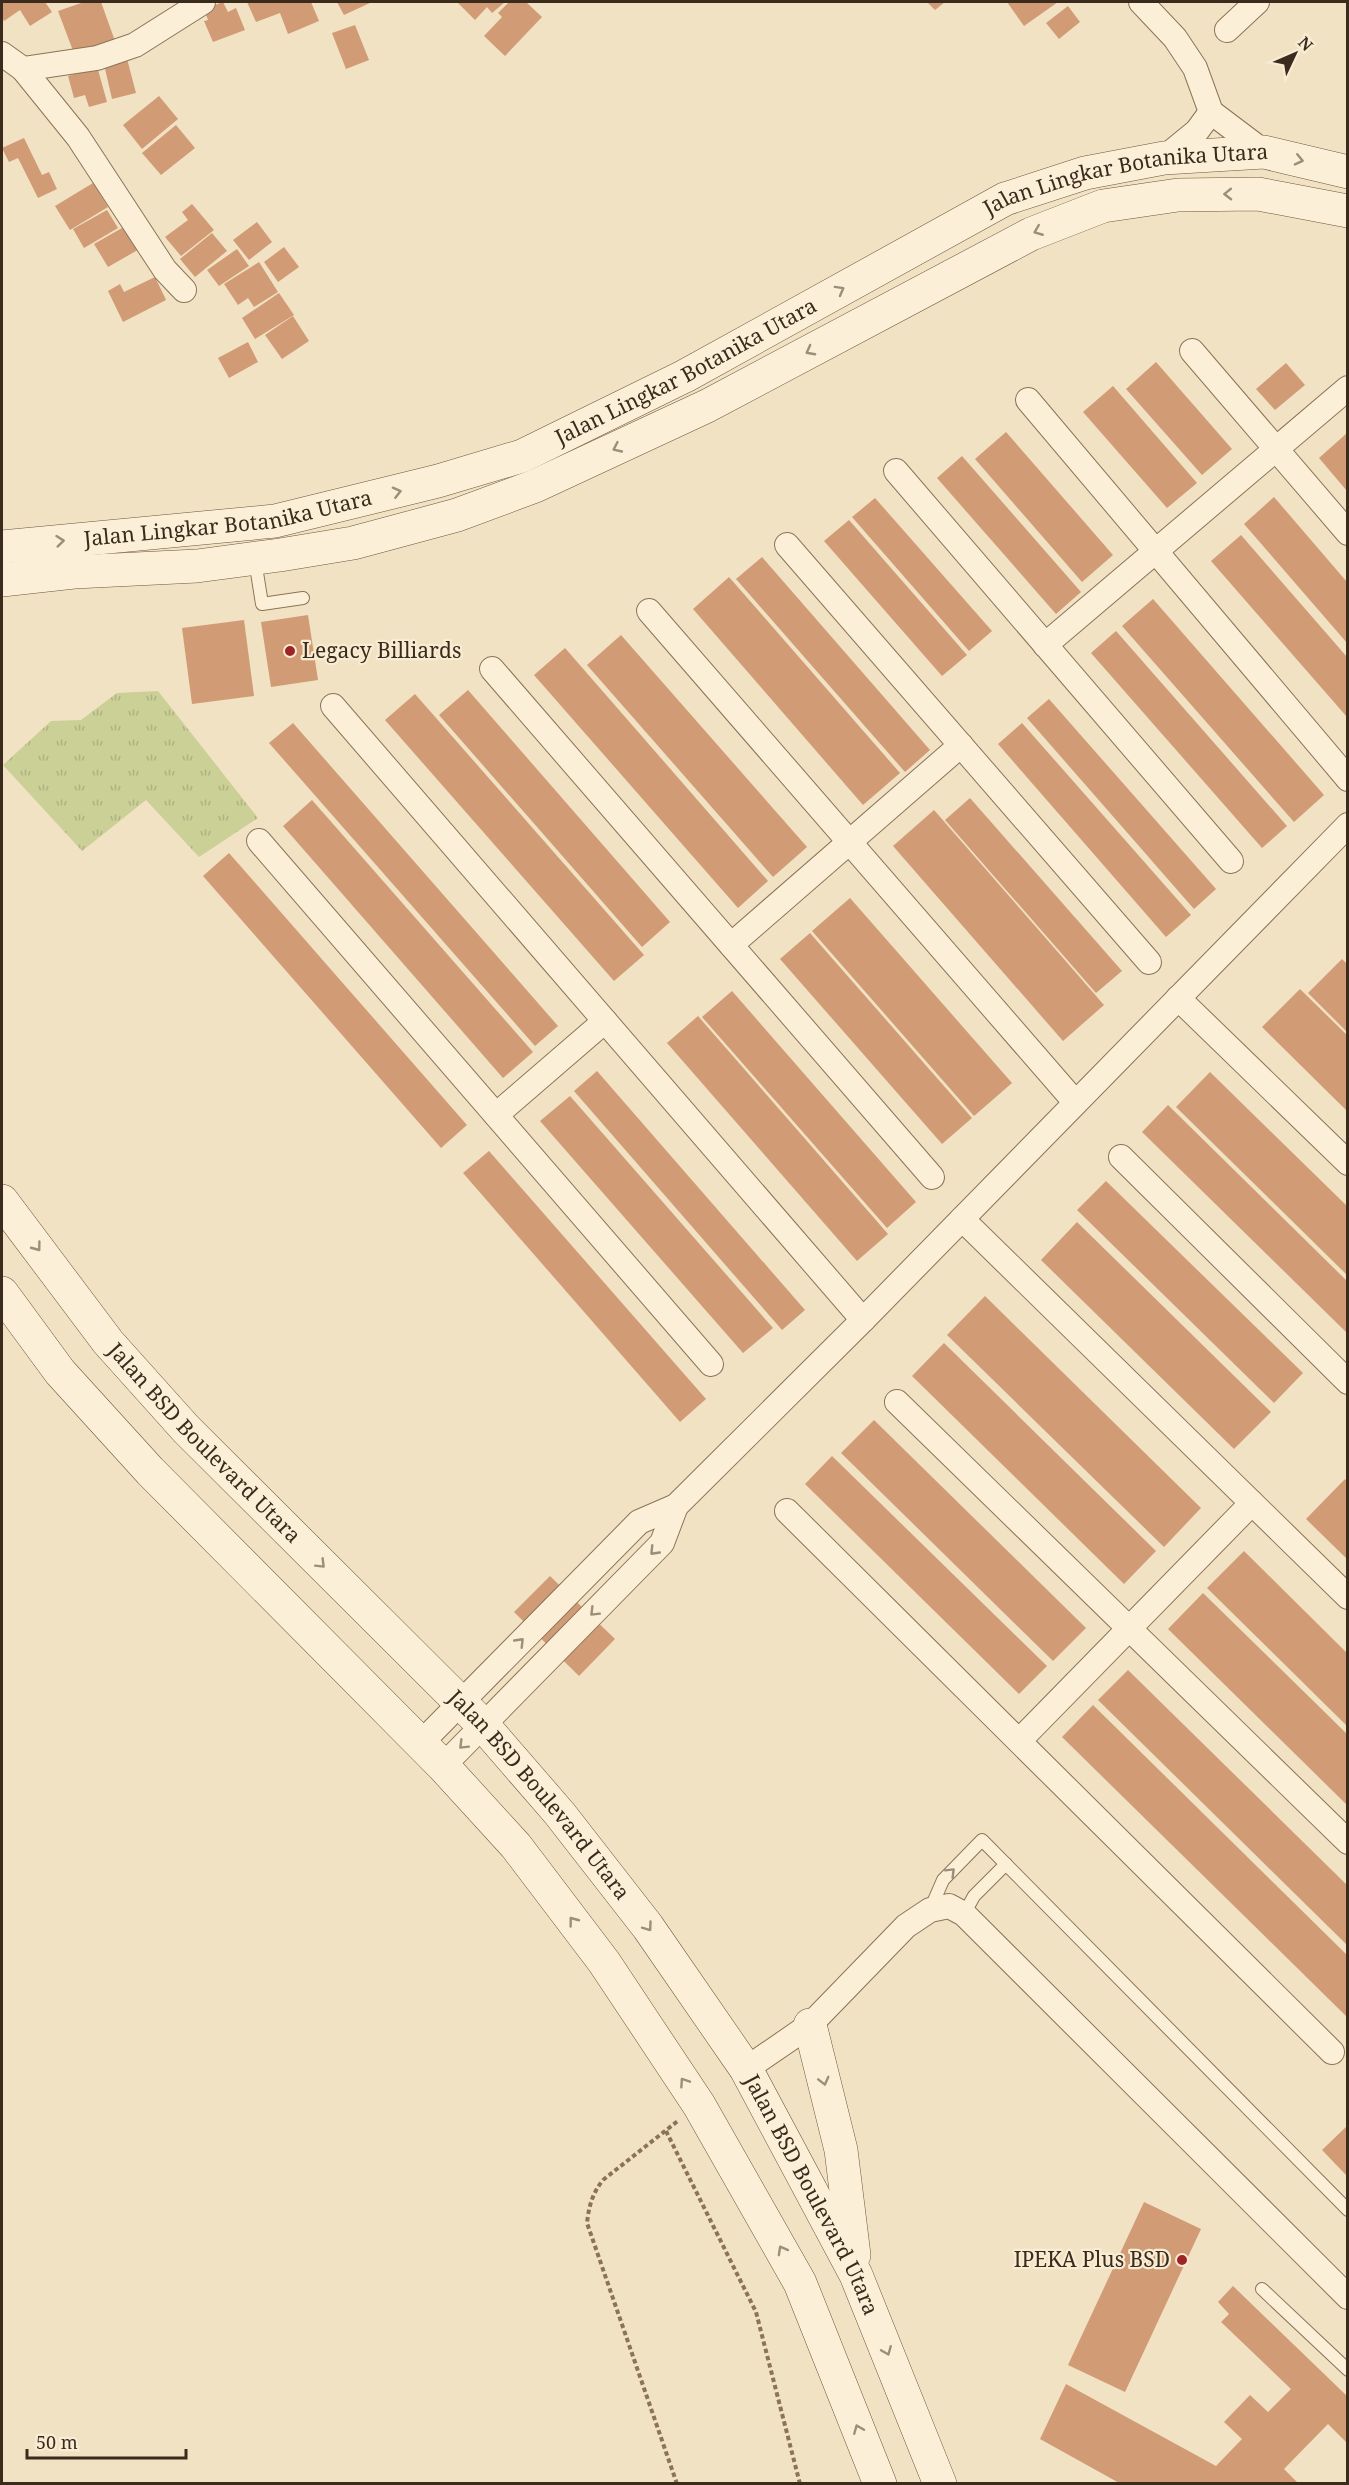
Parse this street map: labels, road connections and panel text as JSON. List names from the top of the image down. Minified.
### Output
{"streets":{"main road":["Jalan Lingkar Botanika Utara","Jalan BSD Boulevard Utara"]},"places":["Legacy Billiards","IPEKA Plus BSD"],"scale_bar":"50 m","north":"top right"}
